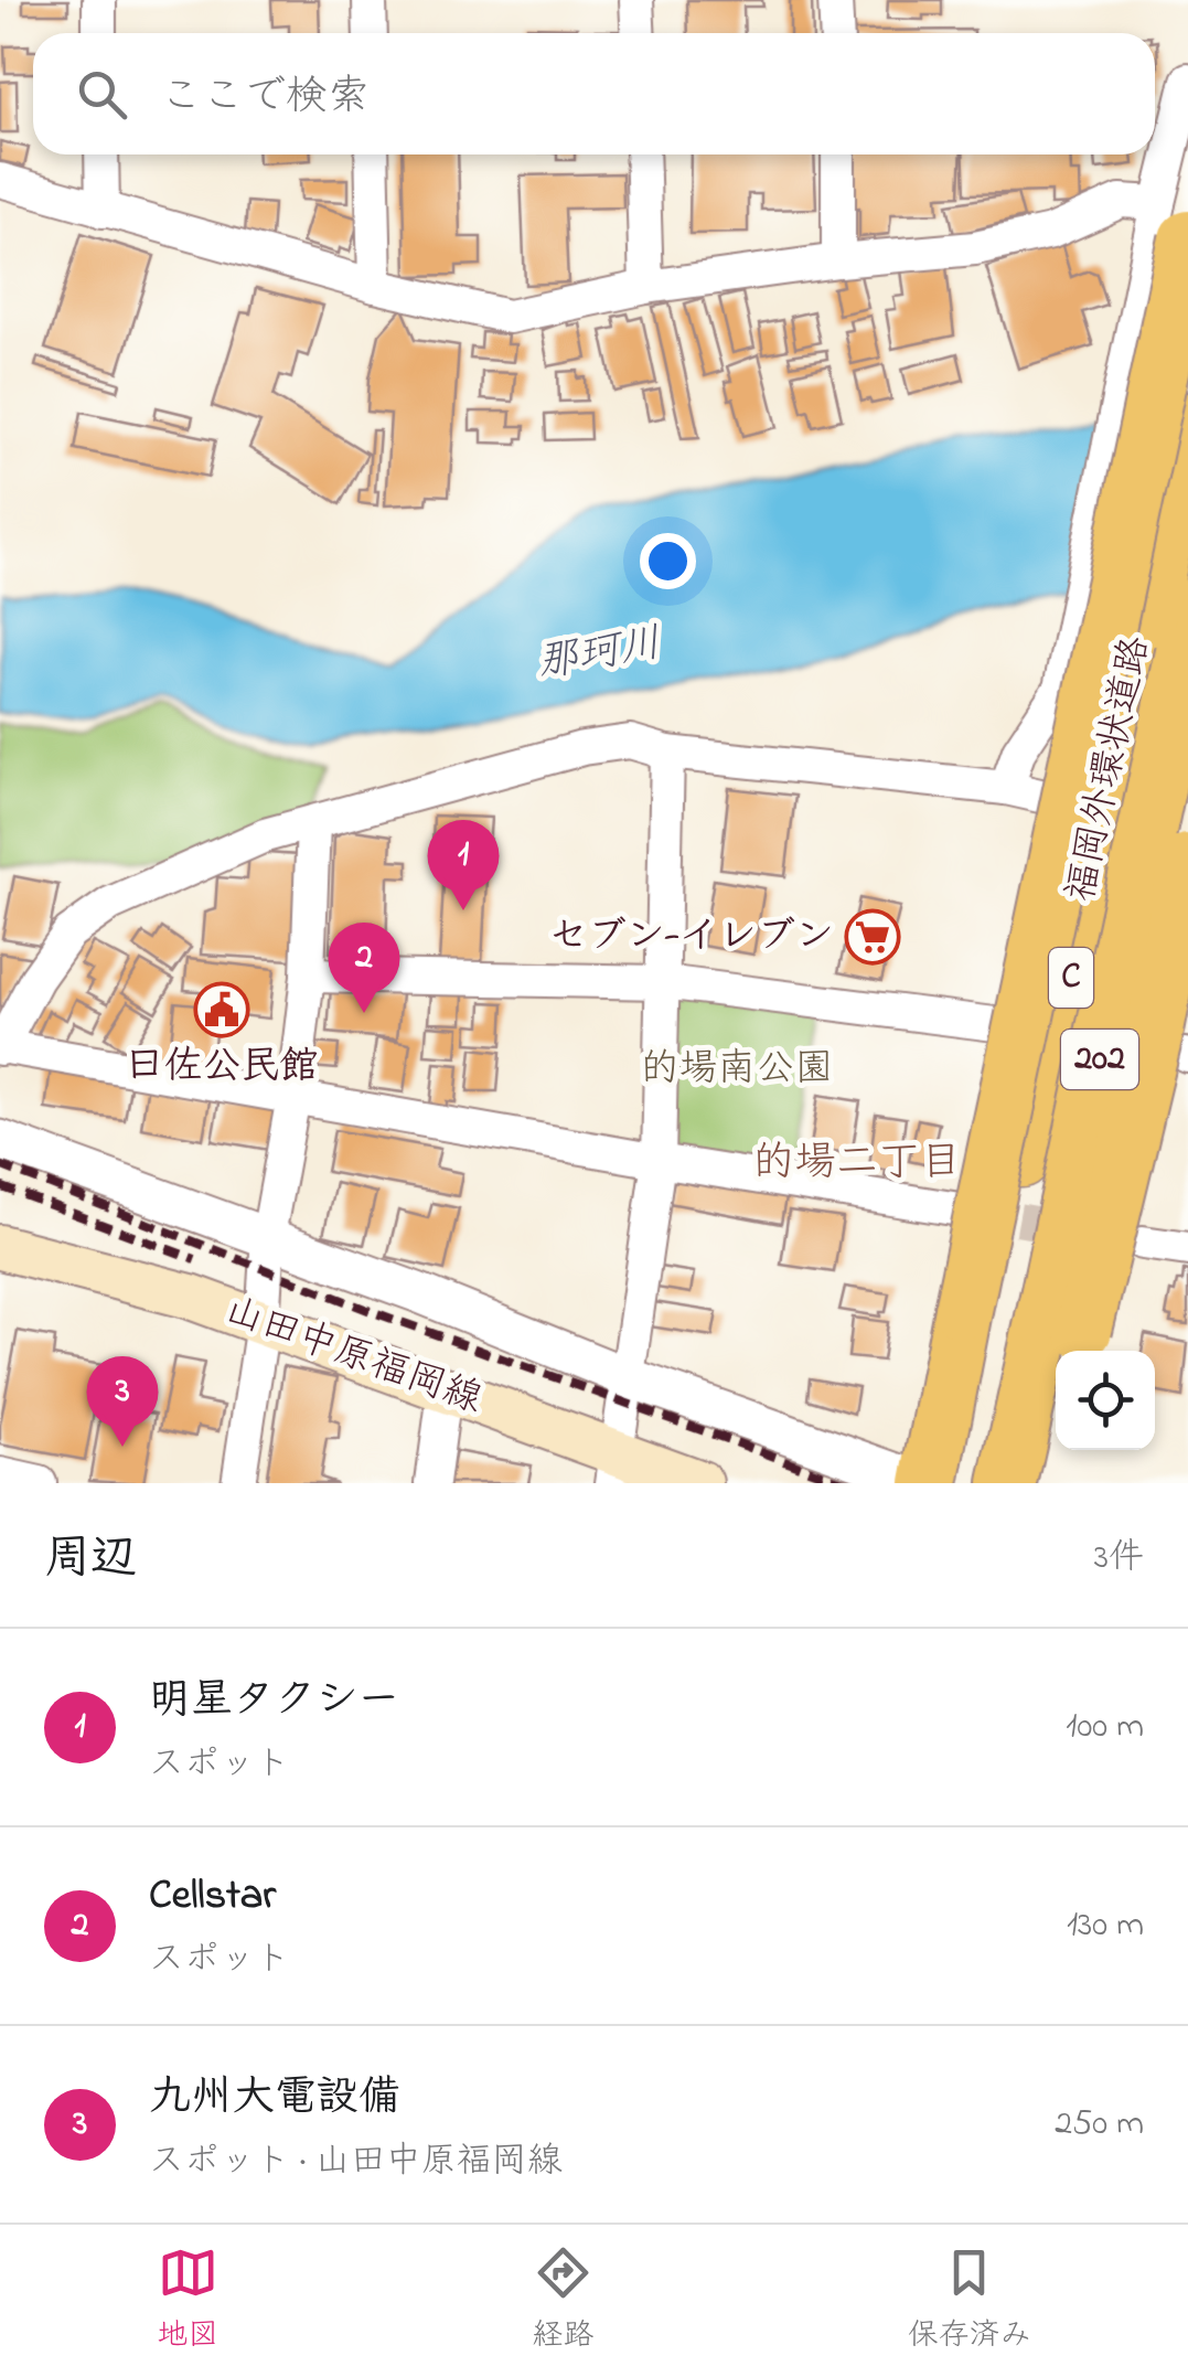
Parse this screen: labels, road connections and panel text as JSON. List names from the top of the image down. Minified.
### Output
{"streets":{"highway":["福岡外環状道路","C","202"],"main road":["山田中原福岡線"]},"crossings":[["福岡外環状道路","C"]],"districts":["的場二丁目"],"water":["那珂川"],"parks":["的場南公園"],"places":{"supermarket":["セブン-イレブン"],"public building":["曰佐公民館"]},"page":{"search":"ここで検索","pins":["1","2","3"],"heading":["周辺","3件"],"list":[{"mark":"1","name":"明星タクシー","note":"スポット","value":"100 m"},{"mark":"2","name":"Cellstar","note":"スポット","value":"130 m"},{"mark":"3","name":"九州大電設備","note":"スポット · 山田中原福岡線","value":"250 m"}],"nav":["地図","経路","保存済み"]}}
